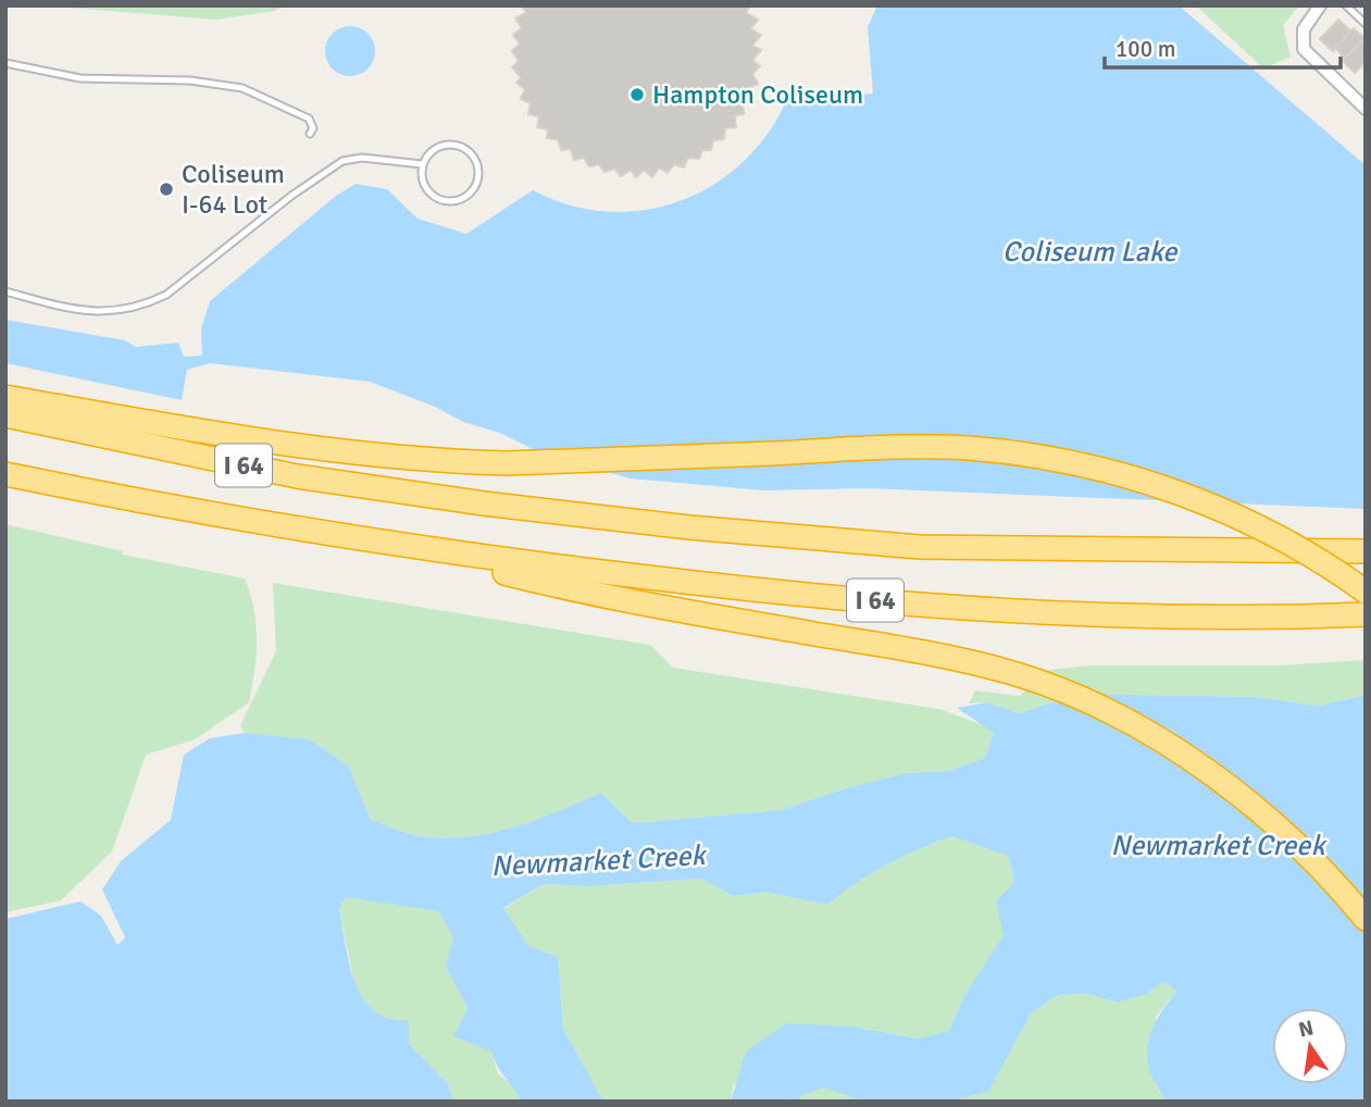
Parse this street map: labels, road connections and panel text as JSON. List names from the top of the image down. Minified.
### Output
{"streets":{"highway":["I 64"]},"water":["Coliseum Lake","Newmarket Creek"],"places":["Hampton Coliseum","Coliseum I-64 Lot"],"scale_bar":"100 m","north":"top"}
